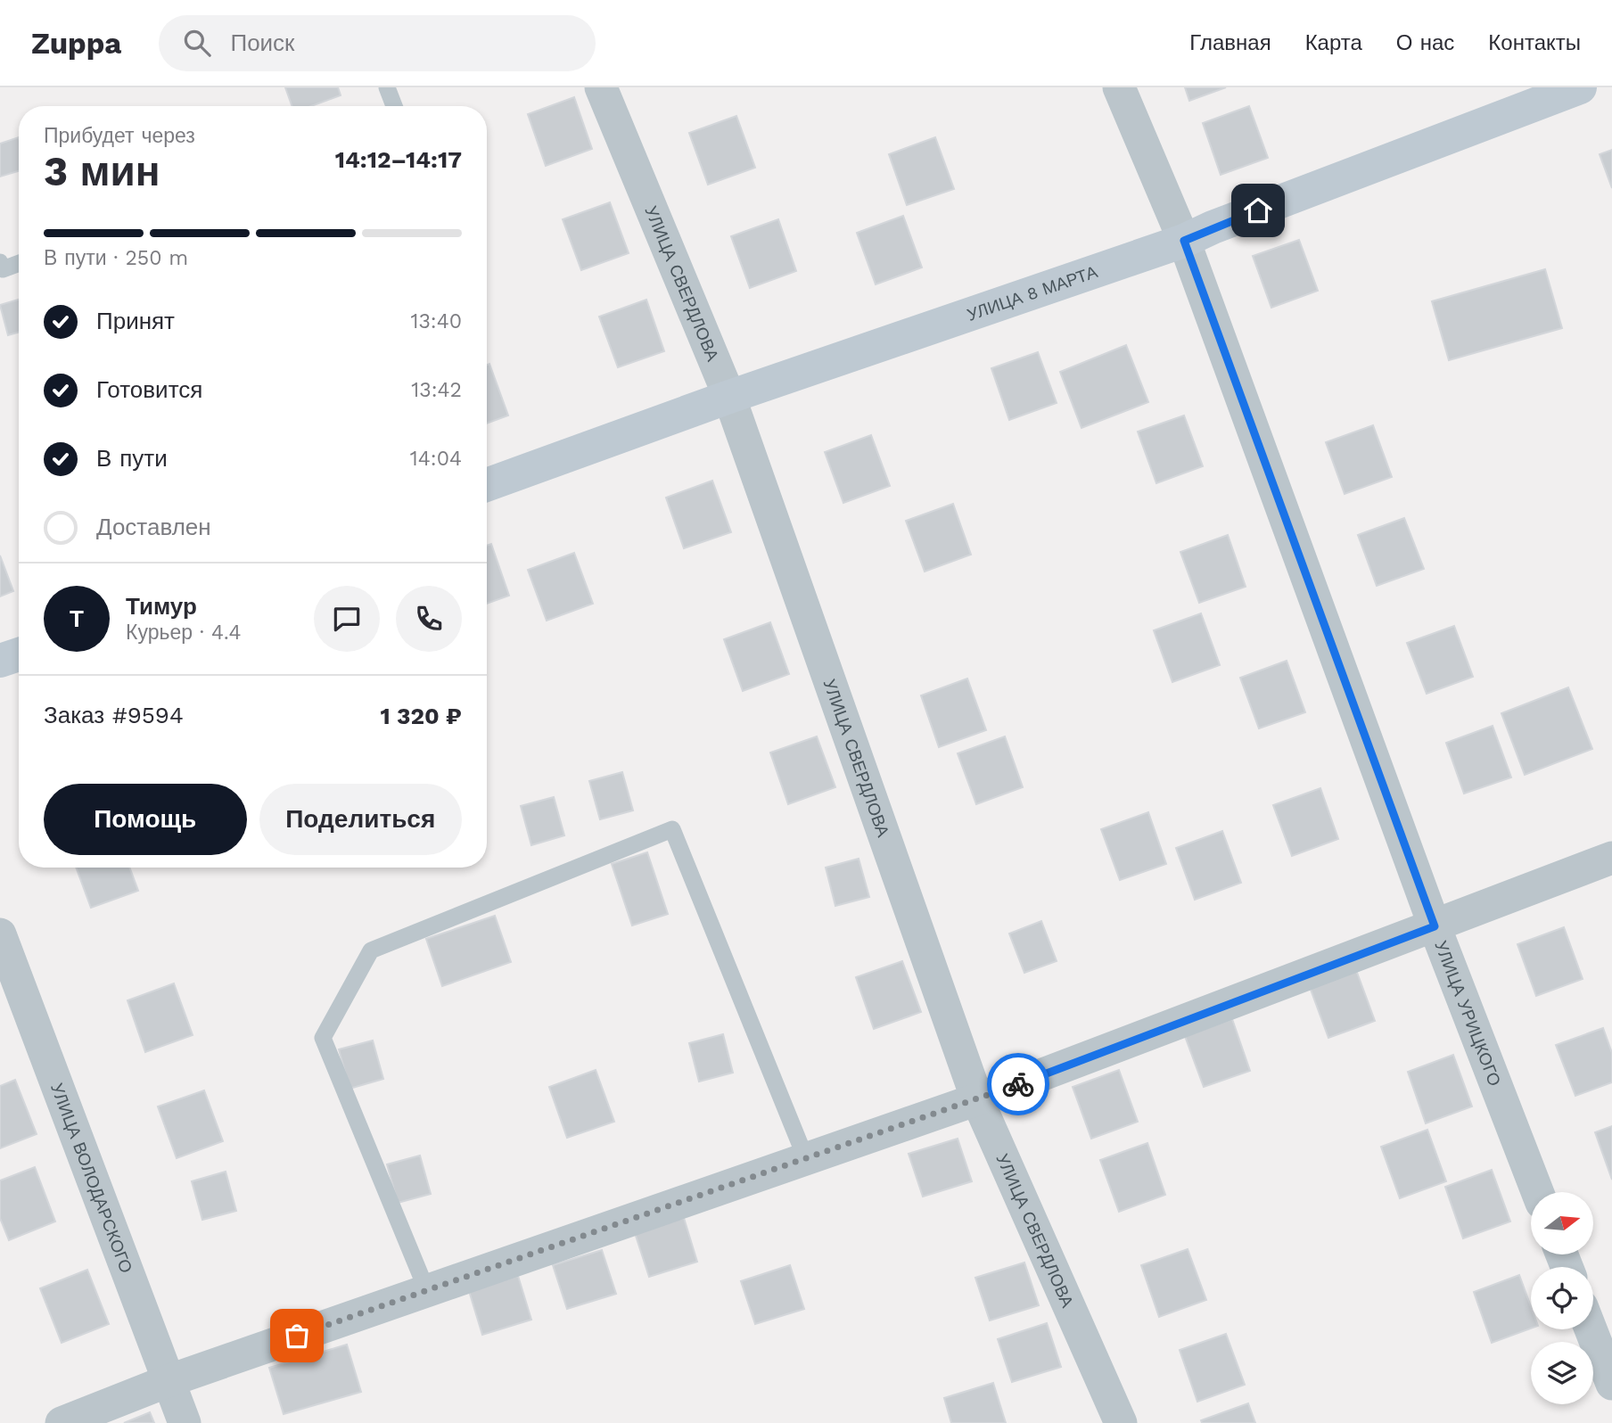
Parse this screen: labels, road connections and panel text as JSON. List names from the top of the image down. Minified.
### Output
{"streets":{"main road":["УЛИЦА 8 МАРТА"],"street":["УЛИЦА СВЕРДЛОВА","УЛИЦА УРИЦКОГО","УЛИЦА ВОЛОДАРСКОГО"]},"crossings":[["УЛИЦА СВЕРДЛОВА","УЛИЦА 8 МАРТА"],["УЛИЦА 8 МАРТА","УЛИЦА УРИЦКОГО"]],"north":"right","page":{"header":"Zuppa","search":"Поиск","nav":["Главная","Карта","О нас","Контакты"],"heading":["3 мин","Прибудет через","14:12–14:17"],"panel":["Тимур","Курьер · 4.4","Заказ #9594","1 320 ₽"],"bar":"В пути · 250 m","list":[["Принят","13:40"],["Готовится","13:42"],["В пути","14:04"],"Доставлен"],"round":"Т","buttons":["Помощь","Поделиться"]}}
